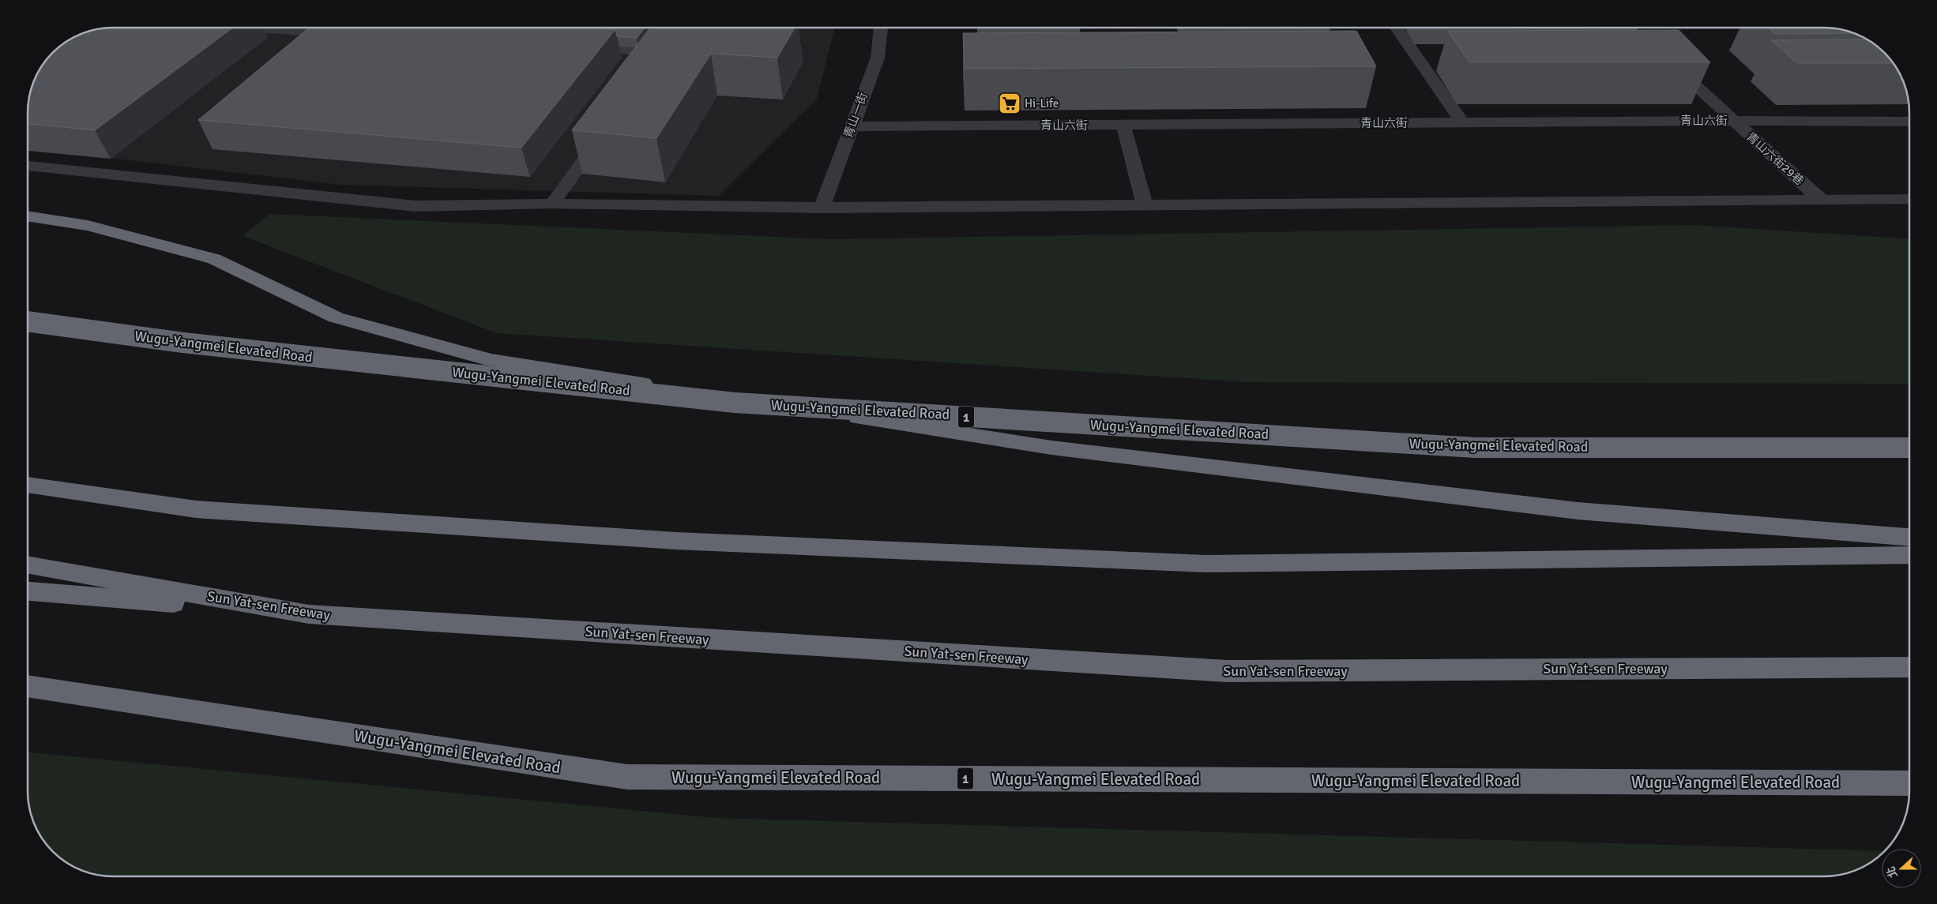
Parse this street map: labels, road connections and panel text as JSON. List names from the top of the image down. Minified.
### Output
{"streets":{"highway":["Wugu-Yangmei Elevated Road","1","Sun Yat-sen Freeway"],"street":["青山一街","青山六街","青山六街29巷"]},"crossings":[["青山一街","青山六街"],["青山六街","青山六街29巷"]],"places":{"supermarket":["Hi-Life"]},"north":"left"}
